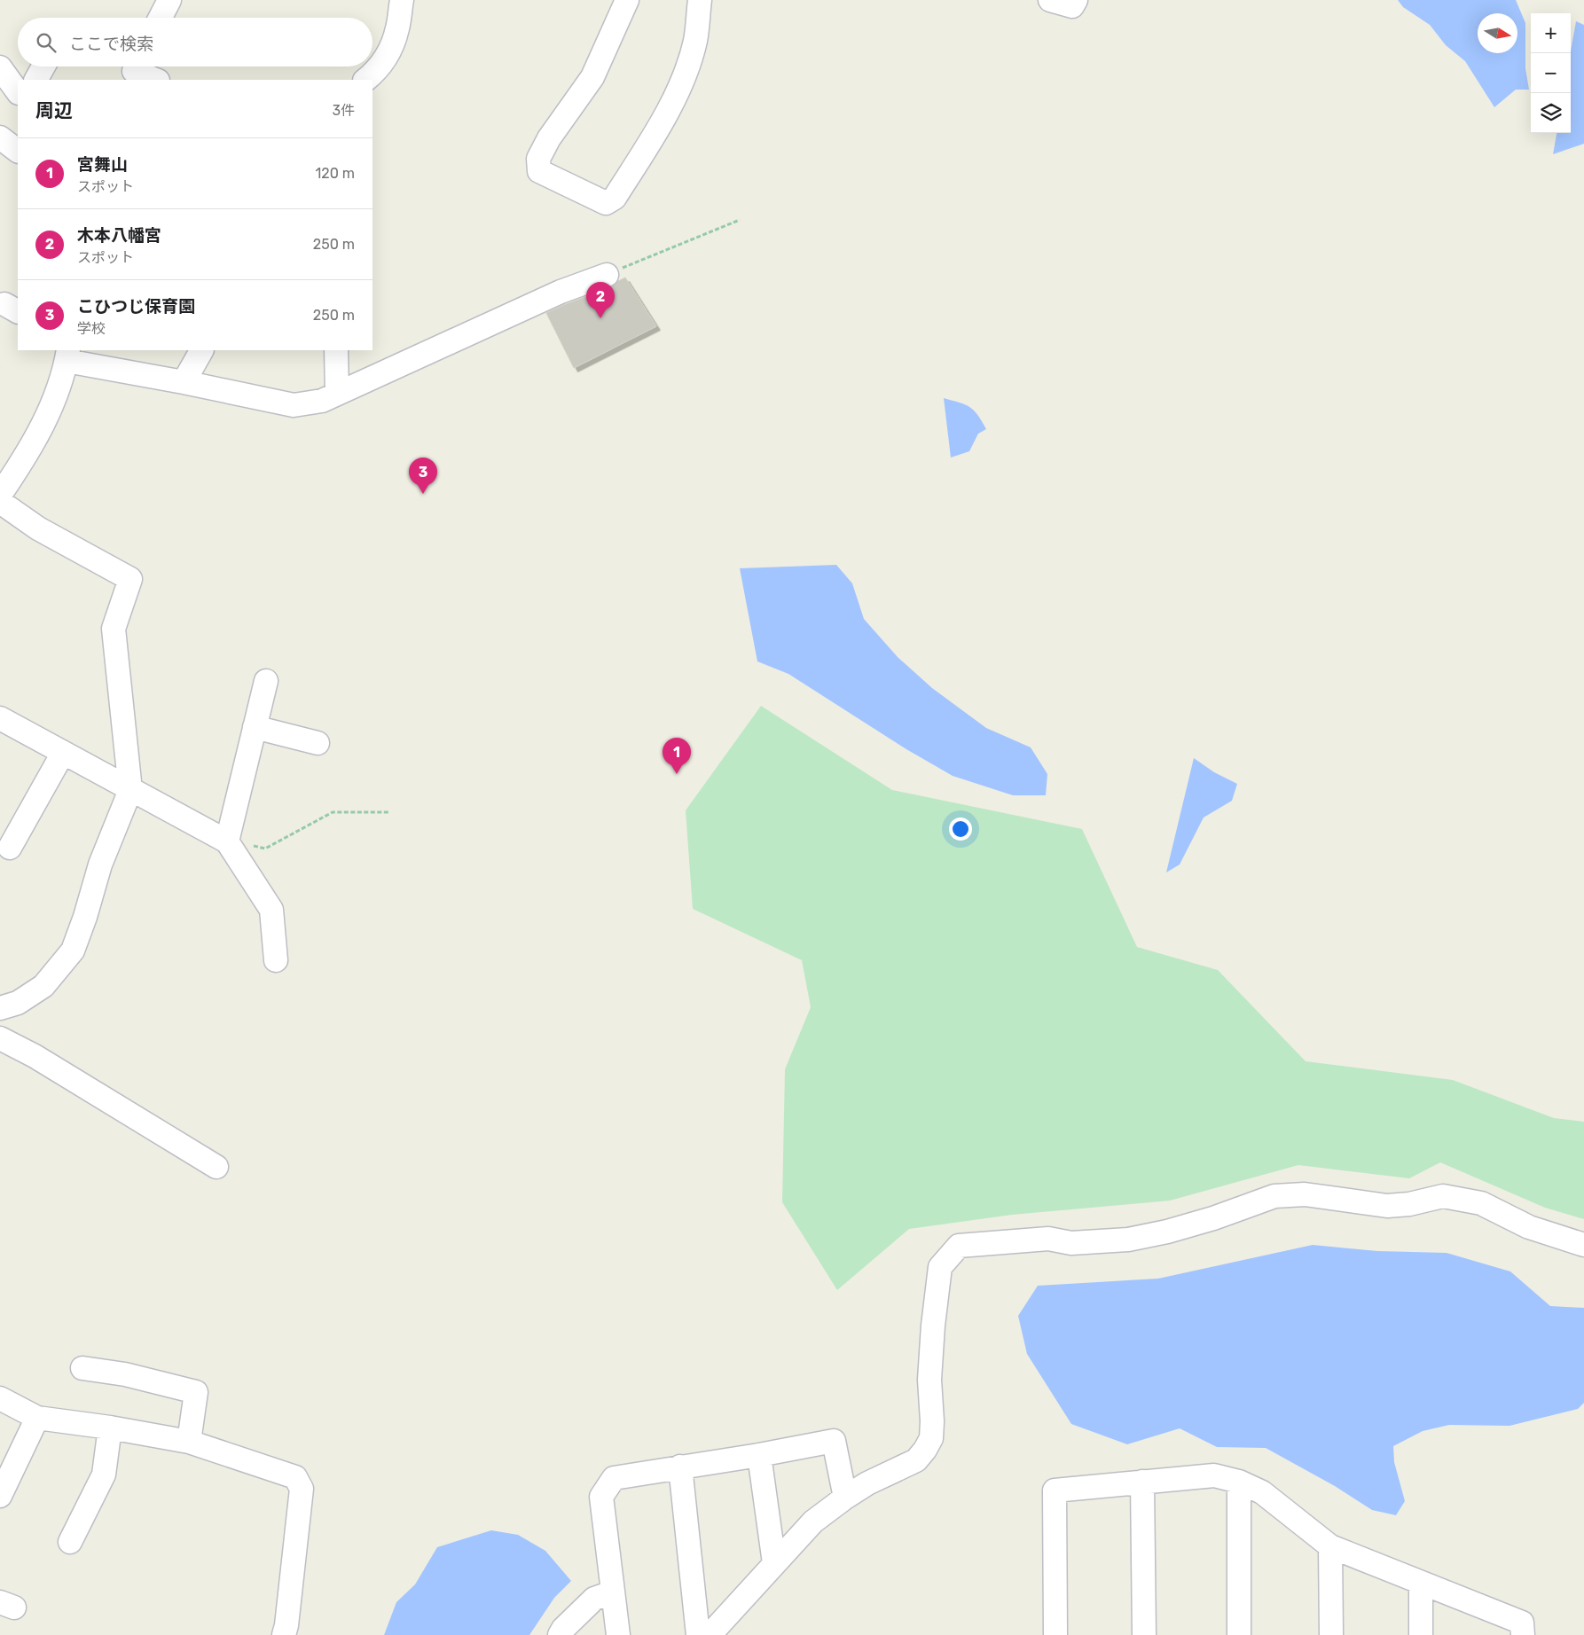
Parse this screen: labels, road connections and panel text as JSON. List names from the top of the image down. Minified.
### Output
{"north":"right","page":{"map_buttons":["+","−"],"search":"ここで検索","heading":["周辺","3件"],"list":[{"mark":"1","name":"宮舞山","note":"スポット","value":"120 m"},{"mark":"2","name":"木本八幡宮","note":"スポット","value":"250 m"},{"mark":"3","name":"こひつじ保育園","note":"学校","value":"250 m"}],"pins":["2","3","1"]}}
